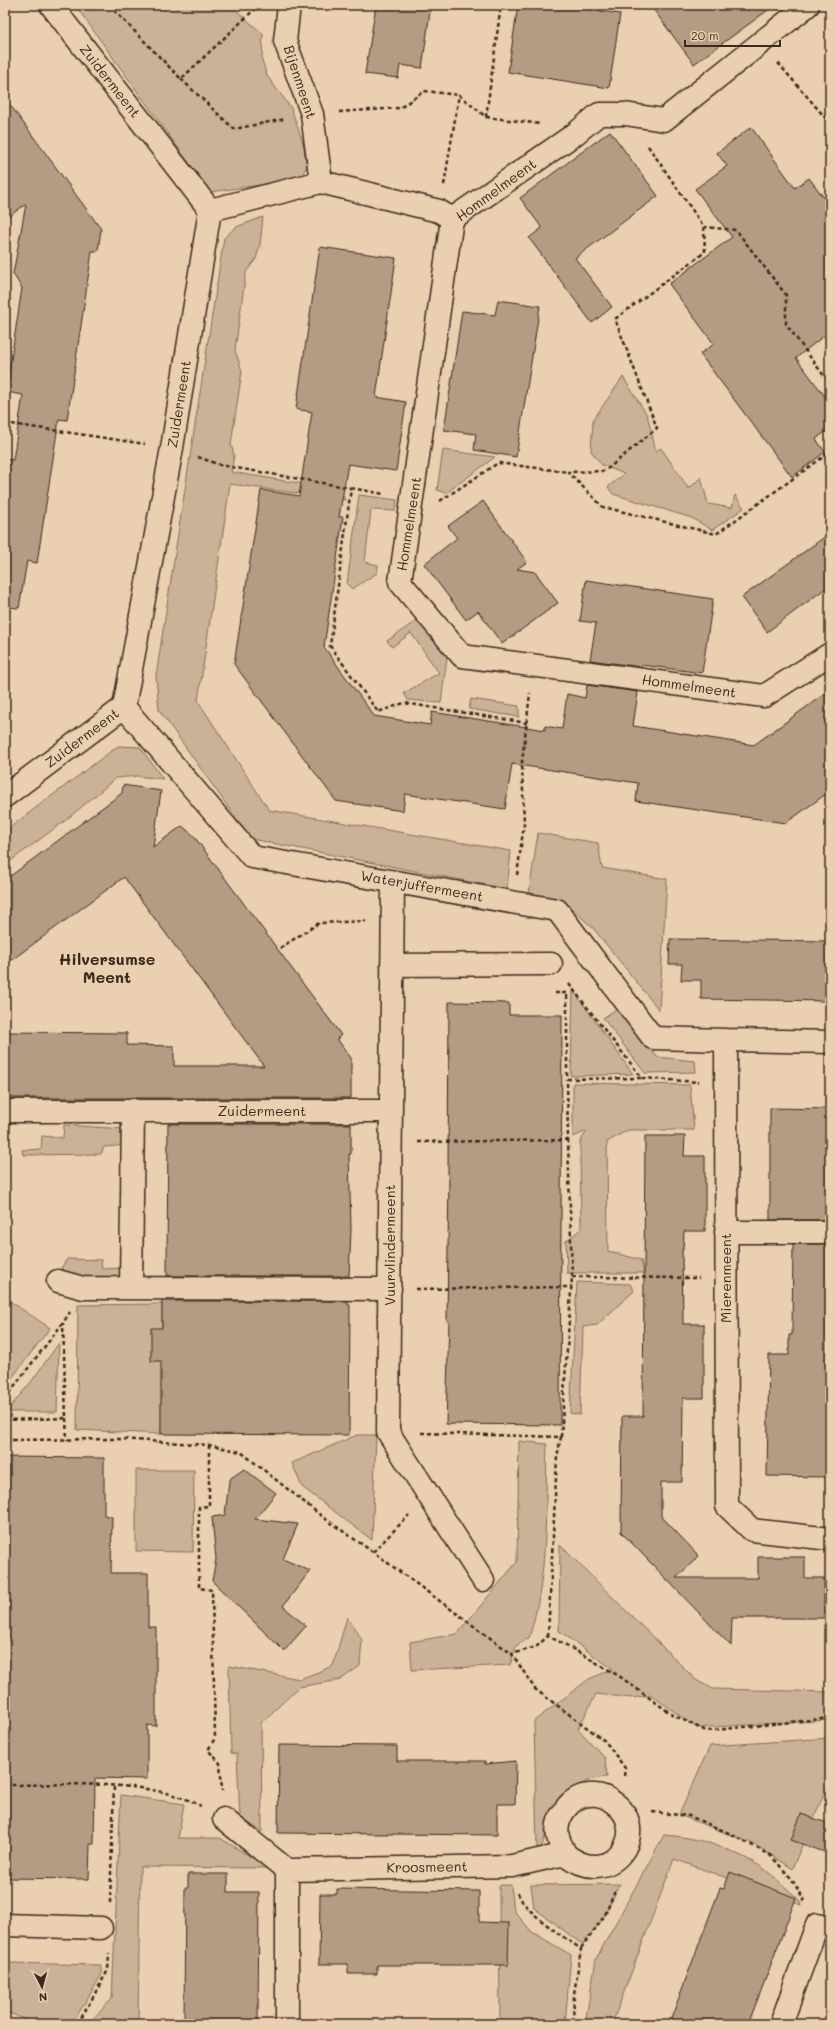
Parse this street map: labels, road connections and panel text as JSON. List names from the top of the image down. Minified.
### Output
{"streets":{"street":["Zuidermeent","Bijenmeent","Hommelmeent","Waterjuffermeent","Vuurvlindermeent","Mierenmeent","Kroosmeent"]},"crossings":[["Zuidermeent","Waterjuffermeent"],["Zuidermeent","Vuurvlindermeent"],["Waterjuffermeent","Vuurvlindermeent"],["Waterjuffermeent","Mierenmeent"]],"districts":["Hilversumse Meent"],"scale_bar":"20 m","north":"bottom"}
